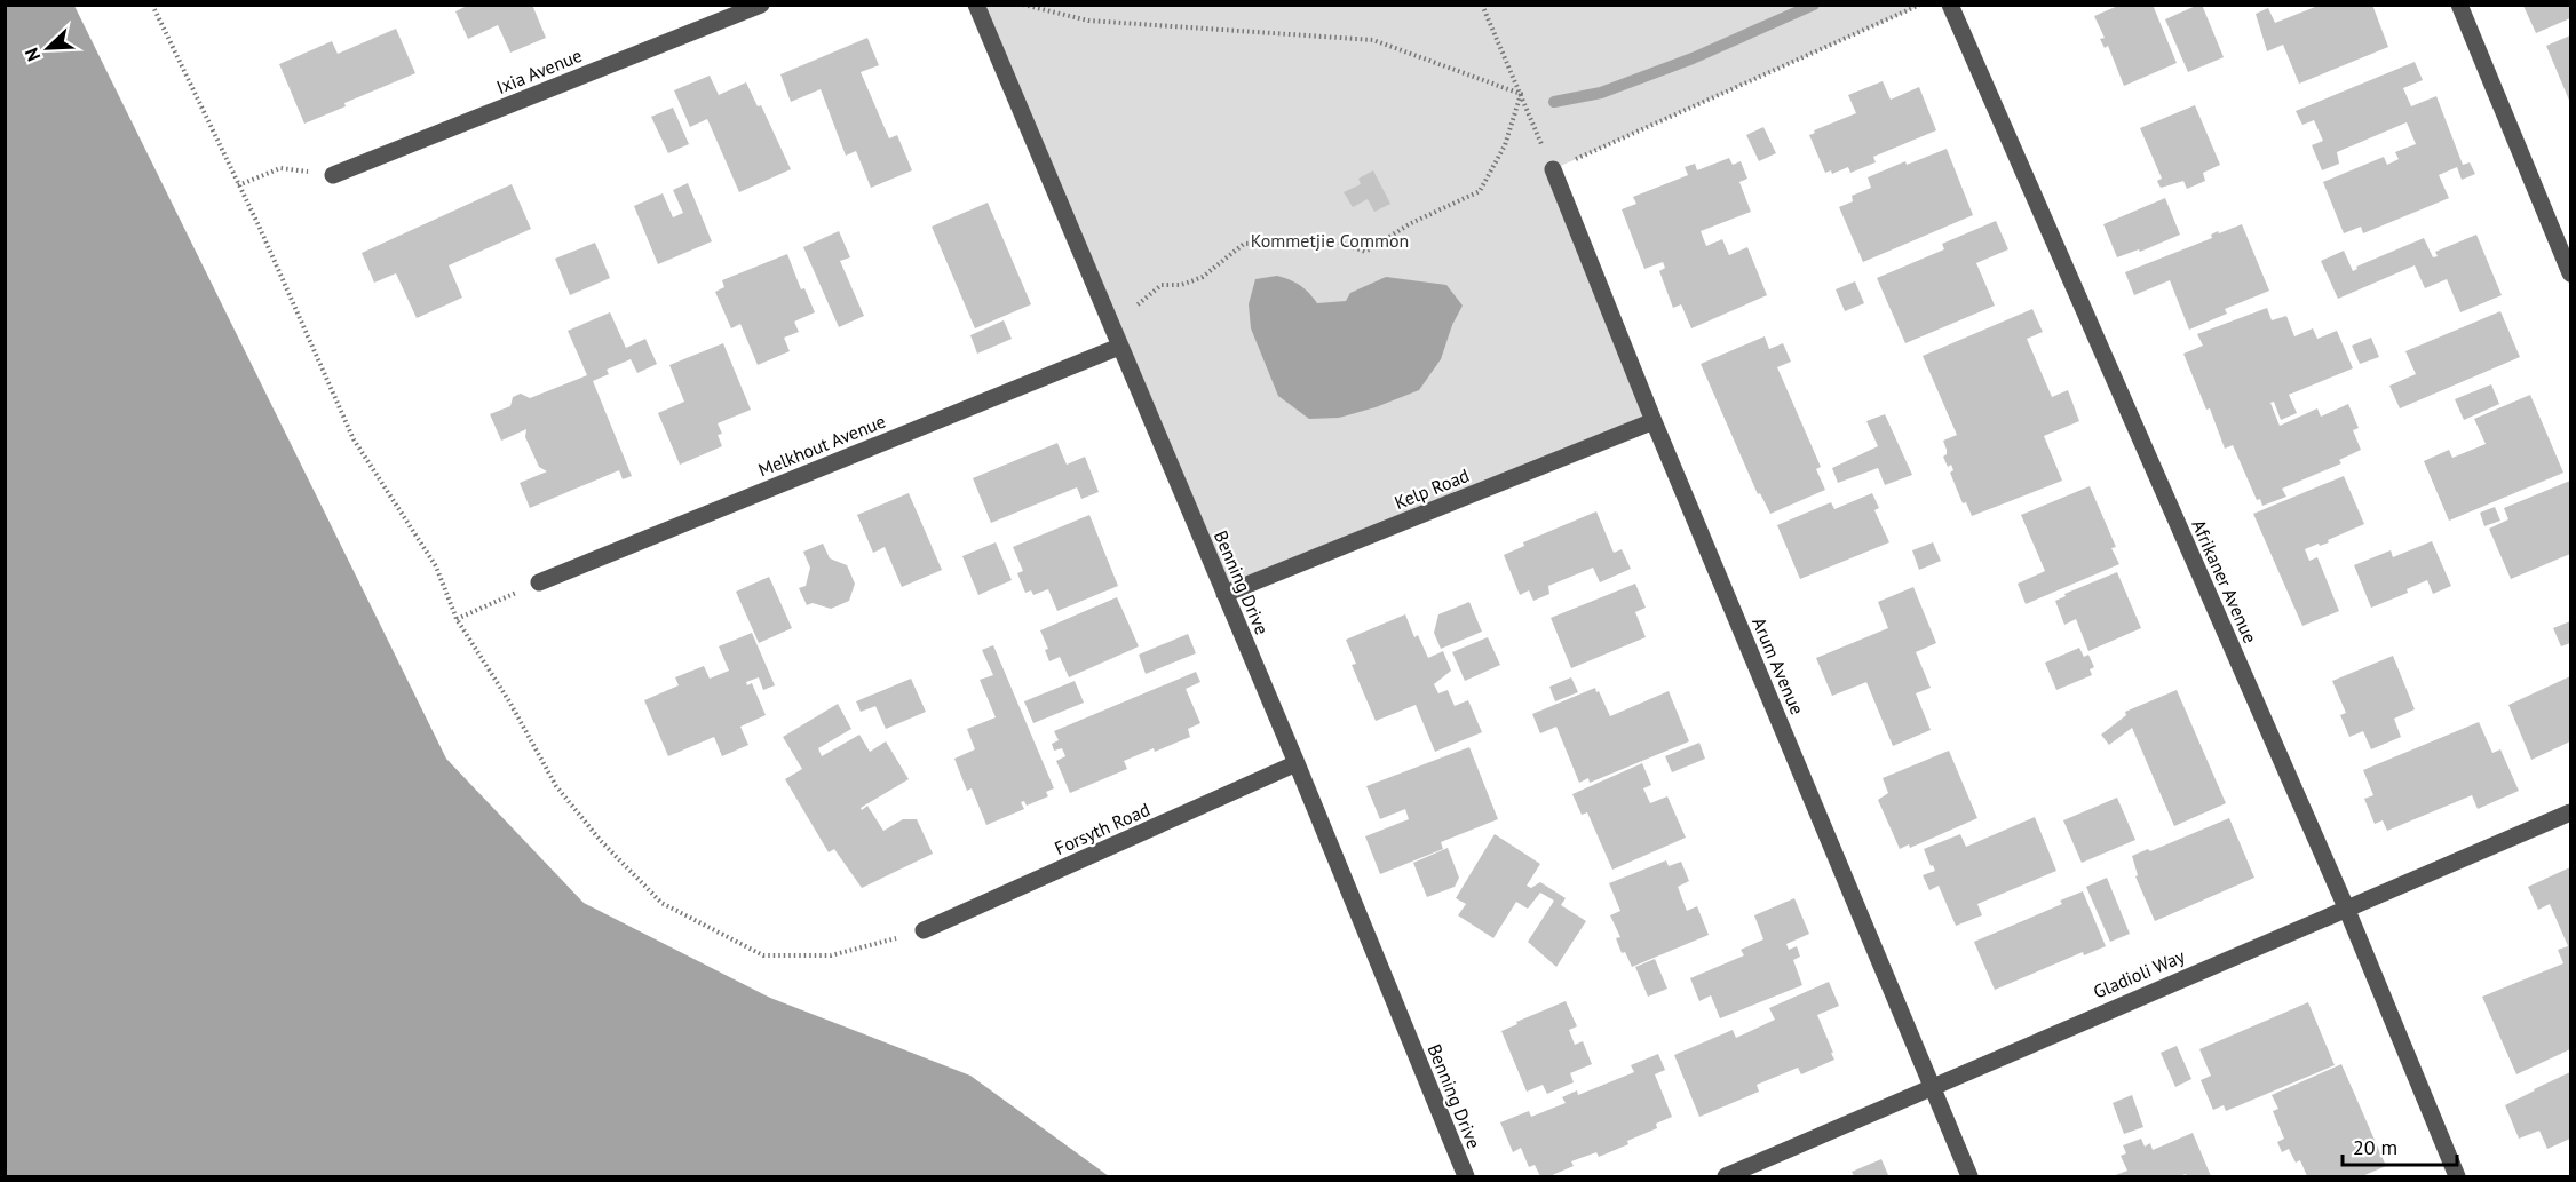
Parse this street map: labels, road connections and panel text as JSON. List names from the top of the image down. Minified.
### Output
{"streets":{"street":["Ixia Avenue","Melkhout Avenue","Kelp Road","Afrikaner Avenue","Benning Drive","Arum Avenue","Forsyth Road","Gladioli Way"]},"crossings":[["Melkhout Avenue","Benning Drive"],["Kelp Road","Benning Drive"],["Kelp Road","Arum Avenue"],["Afrikaner Avenue","Gladioli Way"],["Benning Drive","Forsyth Road"],["Arum Avenue","Gladioli Way"]],"parks":["Kommetjie Common"],"scale_bar":"20 m","north":"bottom left"}
